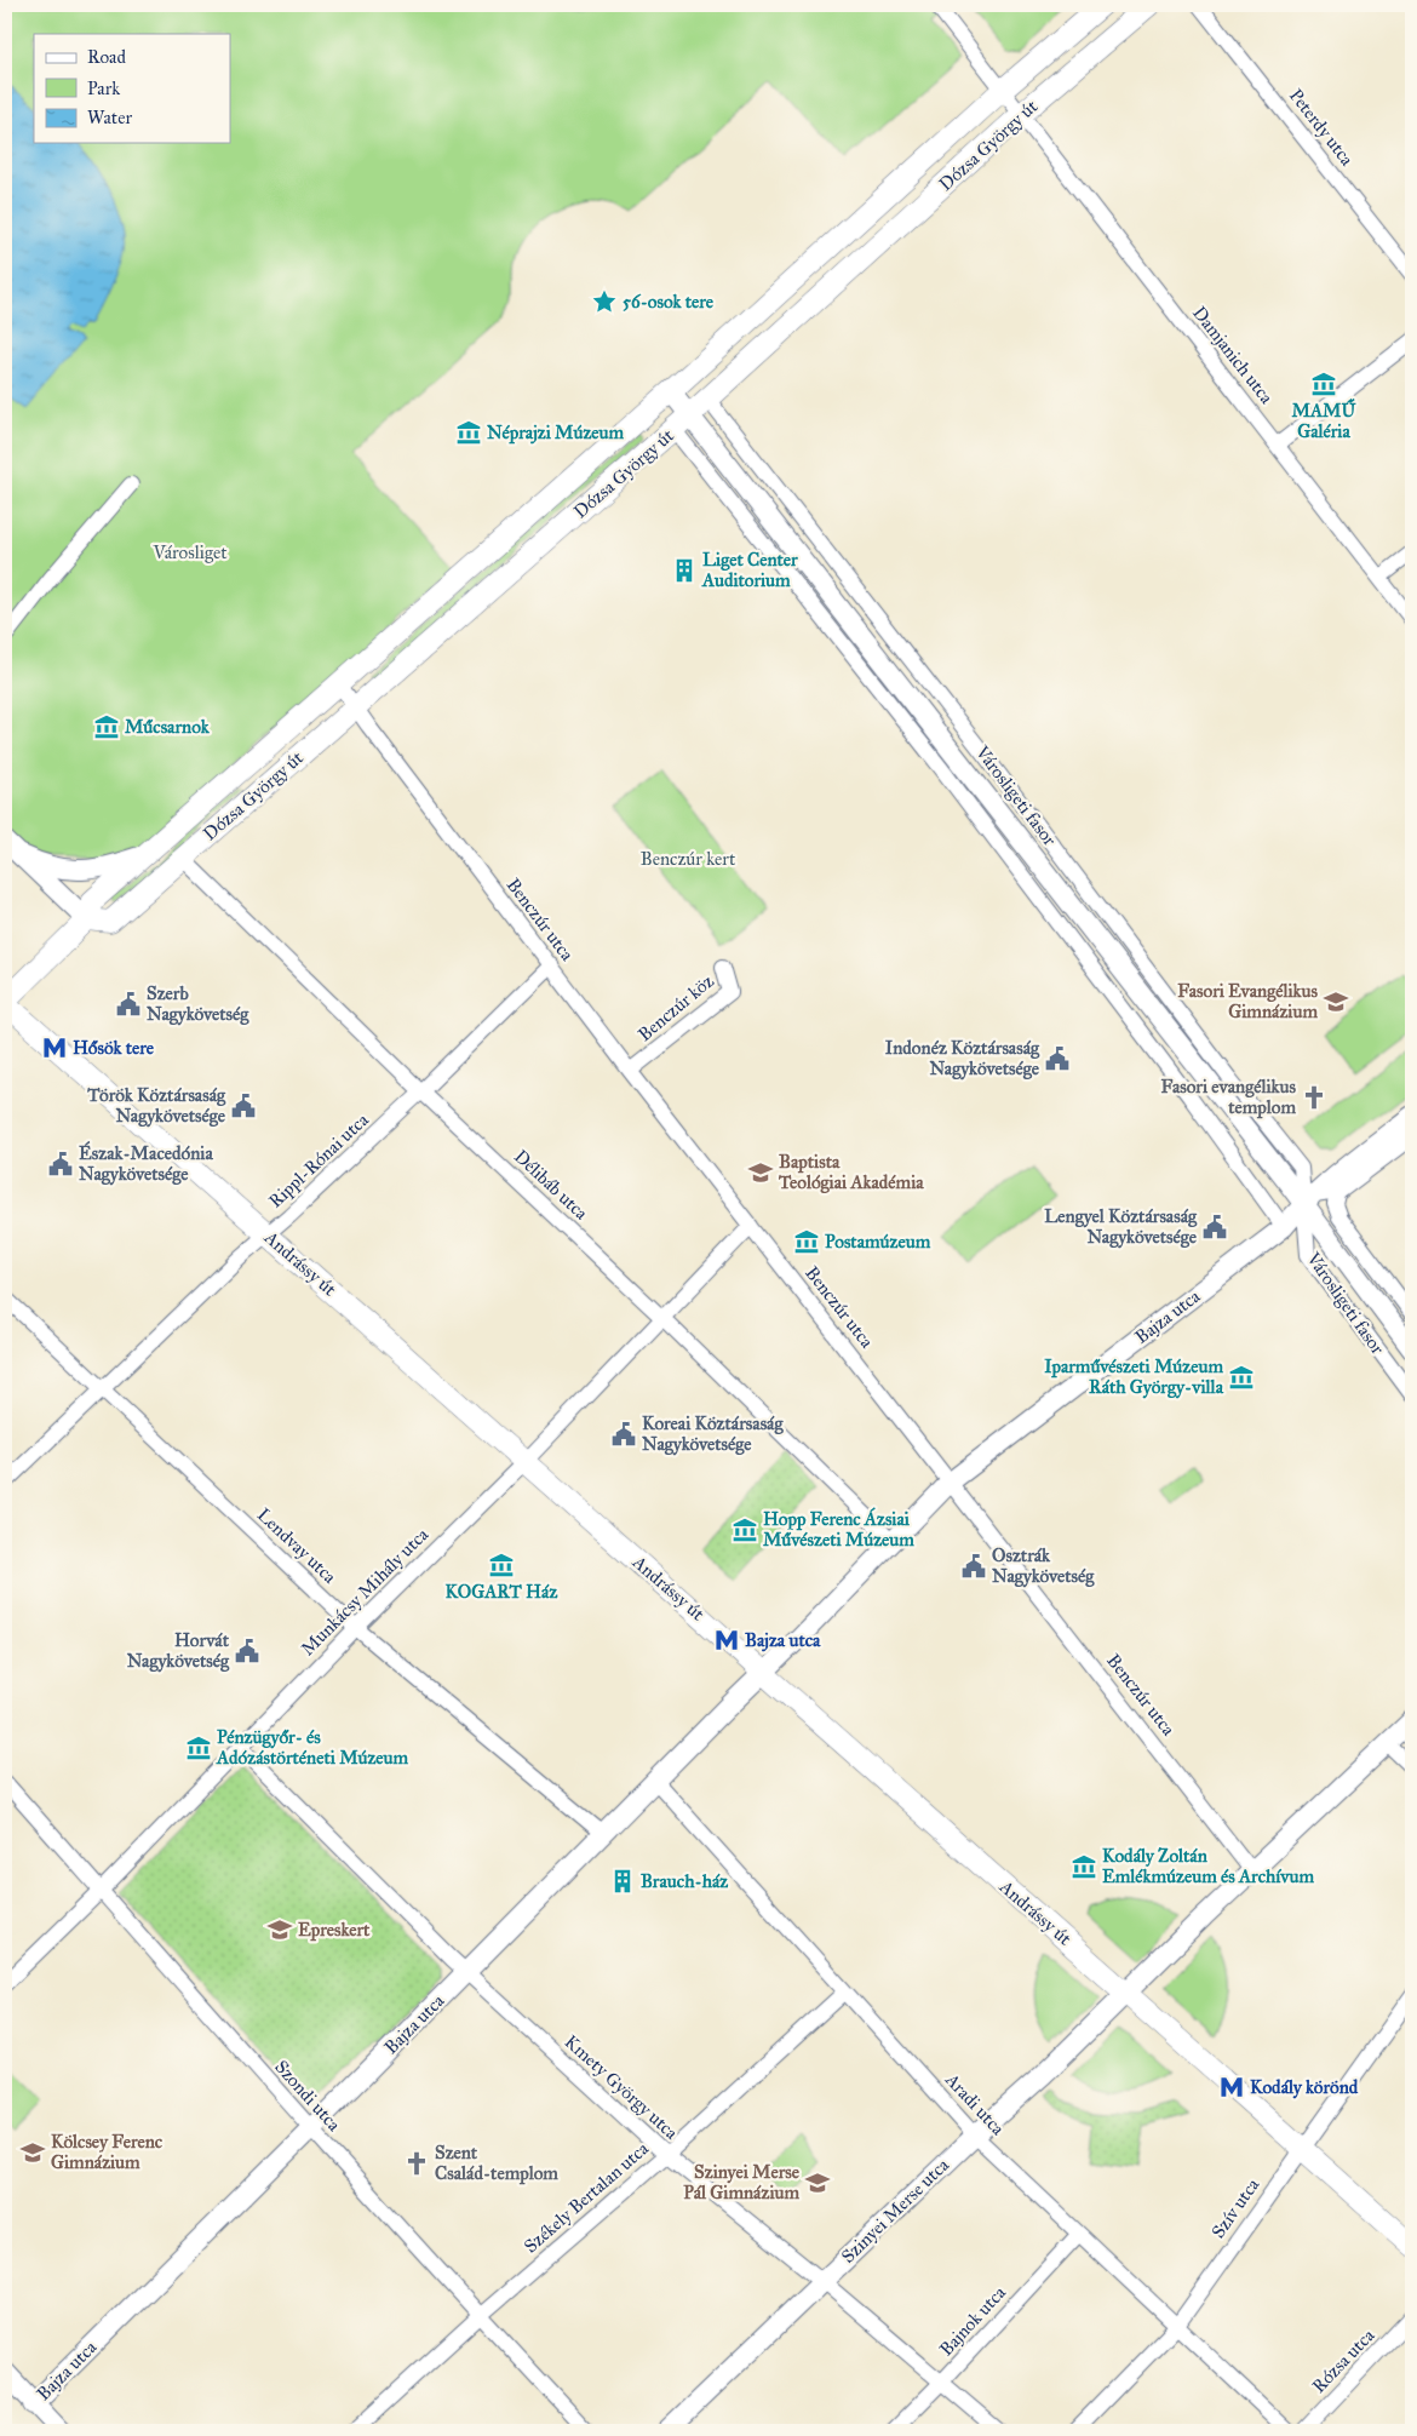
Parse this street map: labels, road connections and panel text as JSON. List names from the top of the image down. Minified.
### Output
{"streets":{"main road":["Dózsa György út","Andrássy út"],"street":["Peterdy utca","Damjanich utca","Városligeti fasor","Benczúr utca","Benczúr köz","Rippl-Rónai utca","Délibáb utca","Bajza utca","Lendvay utca","Munkácsy Mihály utca","Kmety György utca","Szondi utca","Aradi utca","Székely Bertalan utca","Szív utca","Szinyei Merse utca","Bajnok utca","Rózsa utca"]},"crossings":[["Dózsa György út","Damjanich utca"],["Dózsa György út","Városligeti fasor"],["Dózsa György út","Benczúr utca"],["Dózsa György út","Délibáb utca"],["Dózsa György út","Andrássy út"],["Városligeti fasor","Bajza utca"],["Benczúr utca","Benczúr köz"],["Benczúr utca","Rippl-Rónai utca"],["Benczúr utca","Bajza utca"],["Benczúr utca","Munkácsy Mihály utca"],["Benczúr utca","Szinyei Merse utca"],["Rippl-Rónai utca","Délibáb utca"],["Rippl-Rónai utca","Andrássy út"],["Rippl-Rónai utca","Lendvay utca"],["Délibáb utca","Bajza utca"],["Délibáb utca","Munkácsy Mihály utca"],["Andrássy út","Bajza utca"],["Andrássy út","Munkácsy Mihály utca"],["Andrássy út","Szív utca"],["Andrássy út","Szinyei Merse utca"],["Bajza utca","Lendvay utca"],["Bajza utca","Kmety György utca"],["Bajza utca","Szondi utca"],["Bajza utca","Aradi utca"],["Lendvay utca","Munkácsy Mihály utca"],["Munkácsy Mihály utca","Kmety György utca"],["Munkácsy Mihály utca","Szondi utca"],["Kmety György utca","Székely Bertalan utca"],["Kmety György utca","Szinyei Merse utca"],["Kmety György utca","Bajnok utca"],["Szondi utca","Székely Bertalan utca"],["Aradi utca","Székely Bertalan utca"],["Aradi utca","Szív utca"],["Aradi utca","Szinyei Merse utca"],["Aradi utca","Bajnok utca"]],"parks":["Városliget","Benczúr kert"],"places":{"place":["56-osok tere"],"museum":["MAMŰ Galéria","Néprajzi Múzeum","Műcsarnok","Postamúzeum","Iparművészeti Múzeum Ráth György-villa","Hopp Ferenc Ázsiai Művészeti Múzeum","KOGART Ház","Pénzügyőr- és Adózástörténeti Múzeum","Kodály Zoltán Emlékmúzeum és Archívum"],"building":["Liget Center Auditorium","Brauch-ház"],"school or university":["Fasori Evangélikus Gimnázium","Baptista Teológiai Akadémia","Epreskert","Kölcsey Ferenc Gimnázium","Szinyei Merse Pál Gimnázium"],"public building":["Szerb Nagykövetség","Indonéz Köztársaság Nagykövetsége","Török Köztársaság Nagykövetsége","Észak-Macedónia Nagykövetsége","Lengyel Köztársaság Nagykövetsége","Koreai Köztársaság Nagykövetsége","Osztrák Nagykövetség","Horvát Nagykövetség"],"metro station":["Hősök tere","Bajza utca","Kodály körönd"],"church":["Fasori evangélikus templom","Szent Család-templom"]},"legend":["Road","Park","Water"]}
